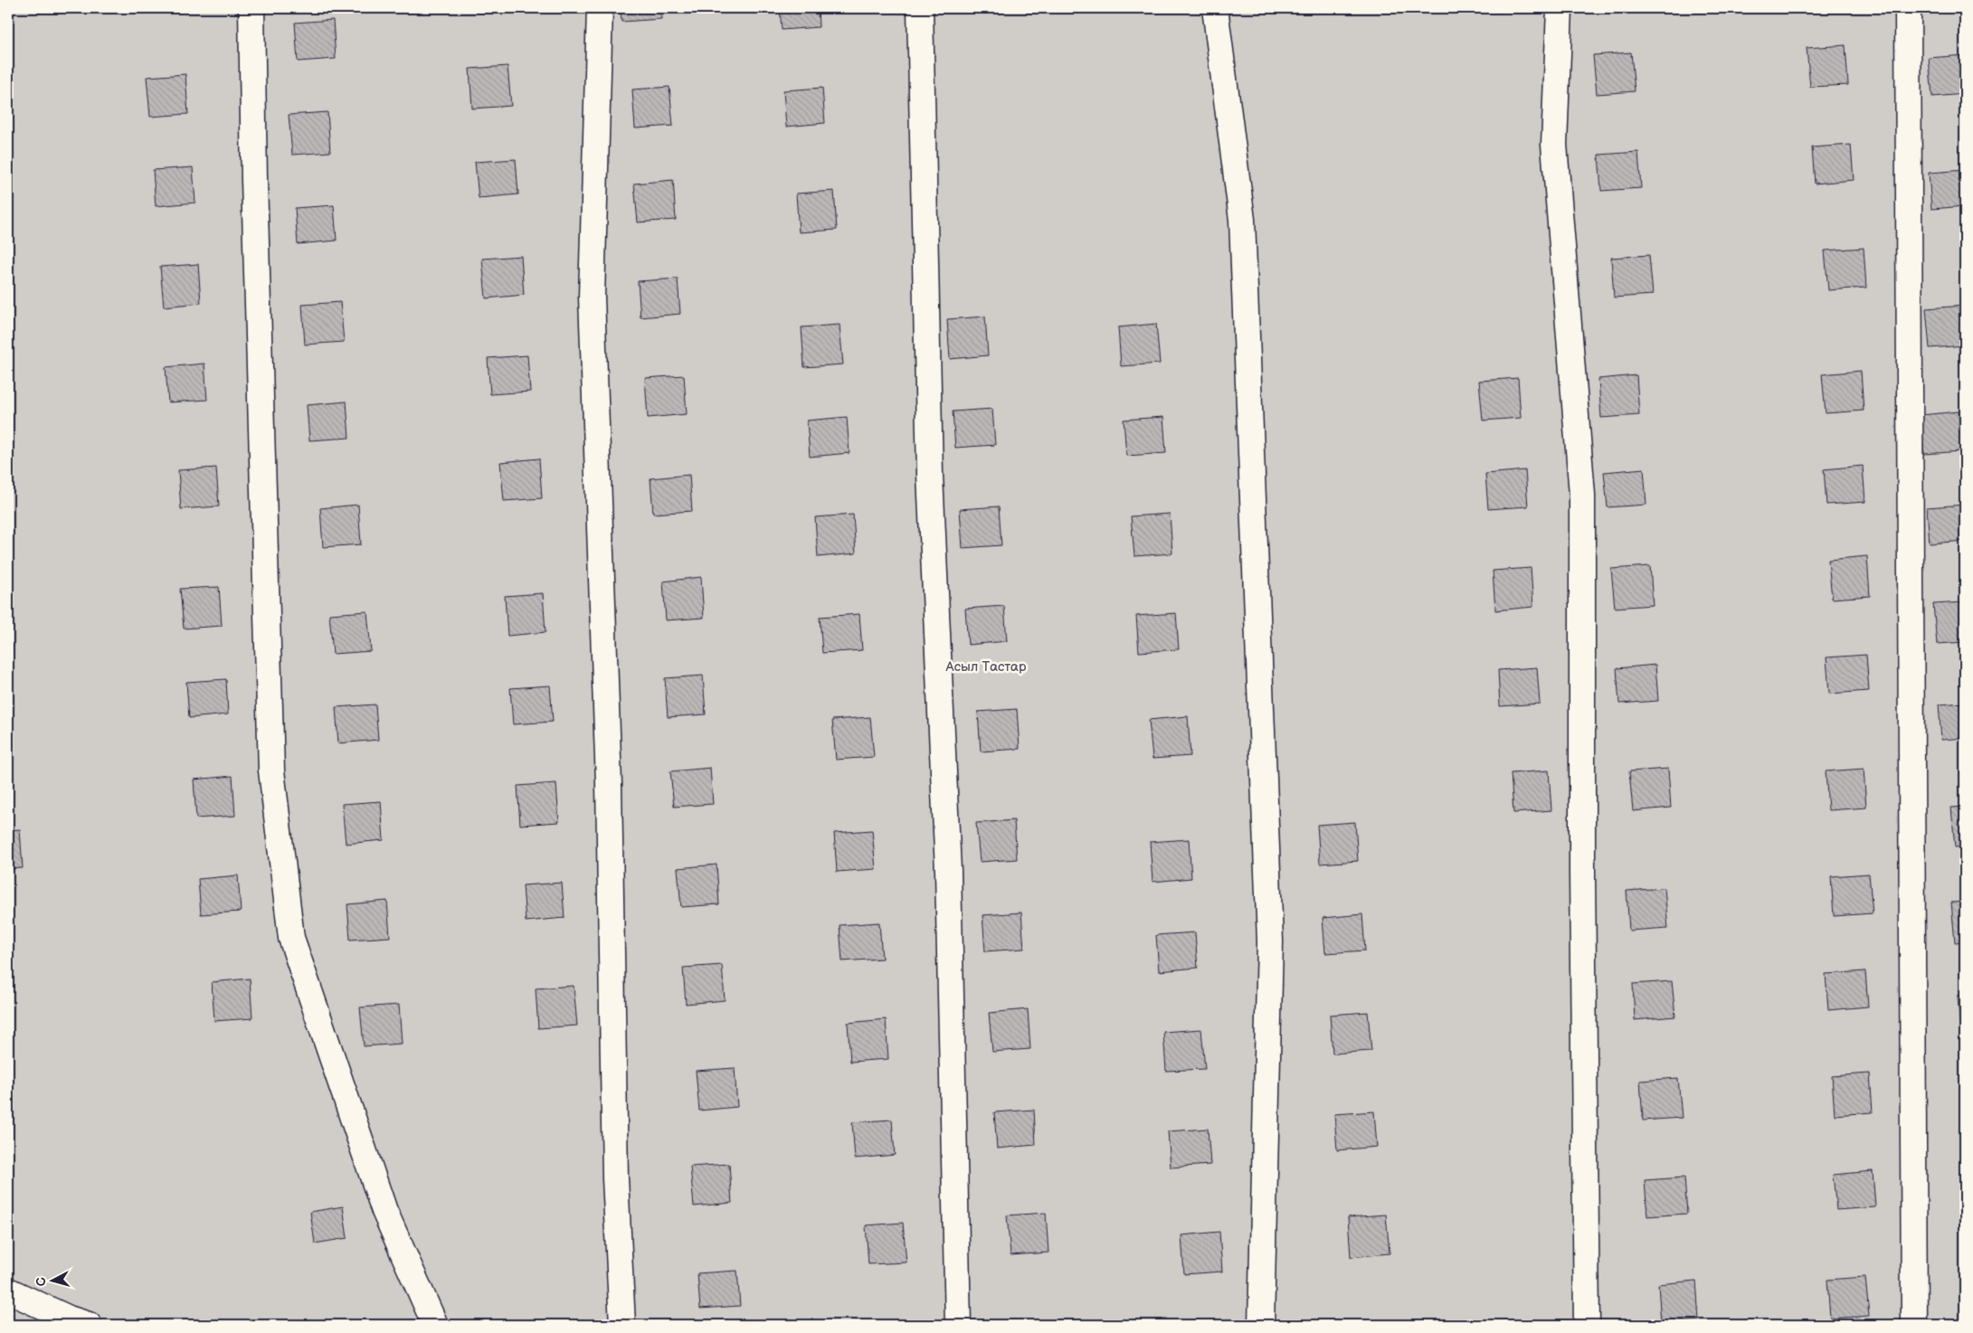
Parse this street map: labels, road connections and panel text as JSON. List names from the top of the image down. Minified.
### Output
{"parks":["Асыл Тастар"],"north":"left"}
